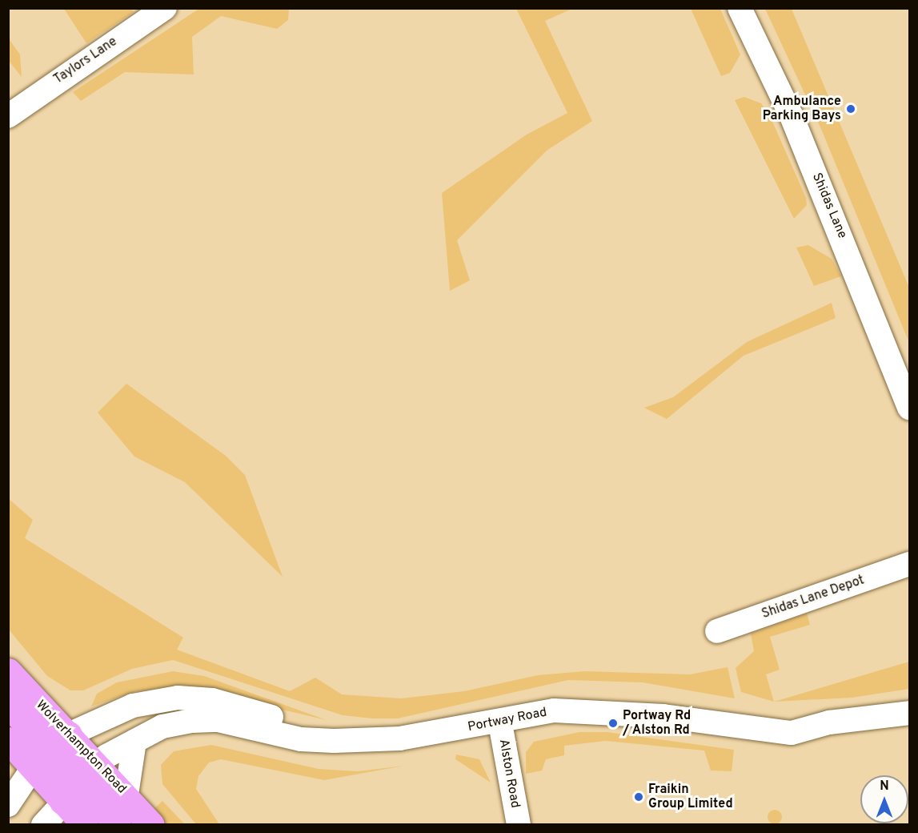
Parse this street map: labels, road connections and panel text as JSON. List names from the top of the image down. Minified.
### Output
{"streets":{"highway":["Wolverhampton Road"],"street":["Taylors Lane","Shidas Lane","Shidas Lane Depot","Portway Road","Alston Road"]},"crossings":[["Portway Road","Wolverhampton Road"],["Portway Road","Alston Road"]],"places":["Ambulance Parking Bays","Portway Rd / Alston Rd","Fraikin Group Limited"],"north":"top"}
